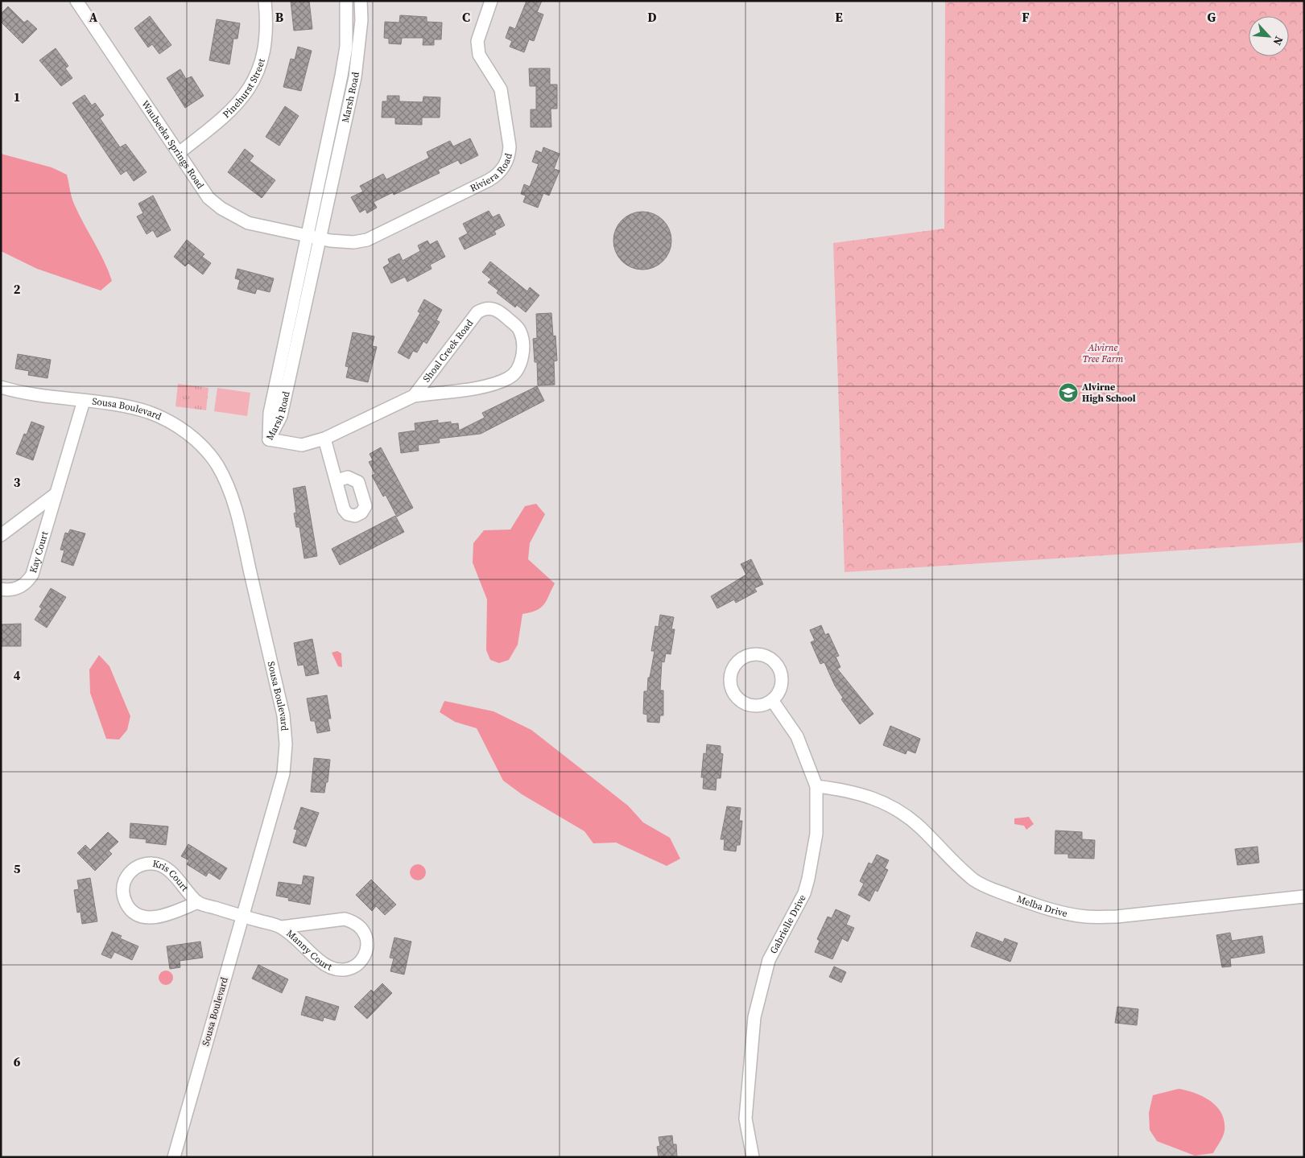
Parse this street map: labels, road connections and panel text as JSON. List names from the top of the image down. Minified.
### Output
{"streets":{"street":["Pinehurst Street","Marsh Road","Waubeeka Springs Road","Riviera Road","Shoal Creek Road","Sousa Boulevard","Kay Court","Kris Court","Melba Drive","Gabrielle Drive","Manny Court"]},"crossings":[["Pinehurst Street","Waubeeka Springs Road"],["Marsh Road","Waubeeka Springs Road"],["Marsh Road","Riviera Road"],["Marsh Road","Shoal Creek Road"],["Waubeeka Springs Road","Riviera Road"],["Sousa Boulevard","Kay Court"],["Sousa Boulevard","Manny Court"],["Melba Drive","Gabrielle Drive"]],"parks":["Alvirne Tree Farm"],"places":{"school or university":["Alvirne High School"]},"north":"bottom right","grid":{"columns":["A","B","C","D","E","F","G"],"rows":["1","2","3","4","5","6"]}}
